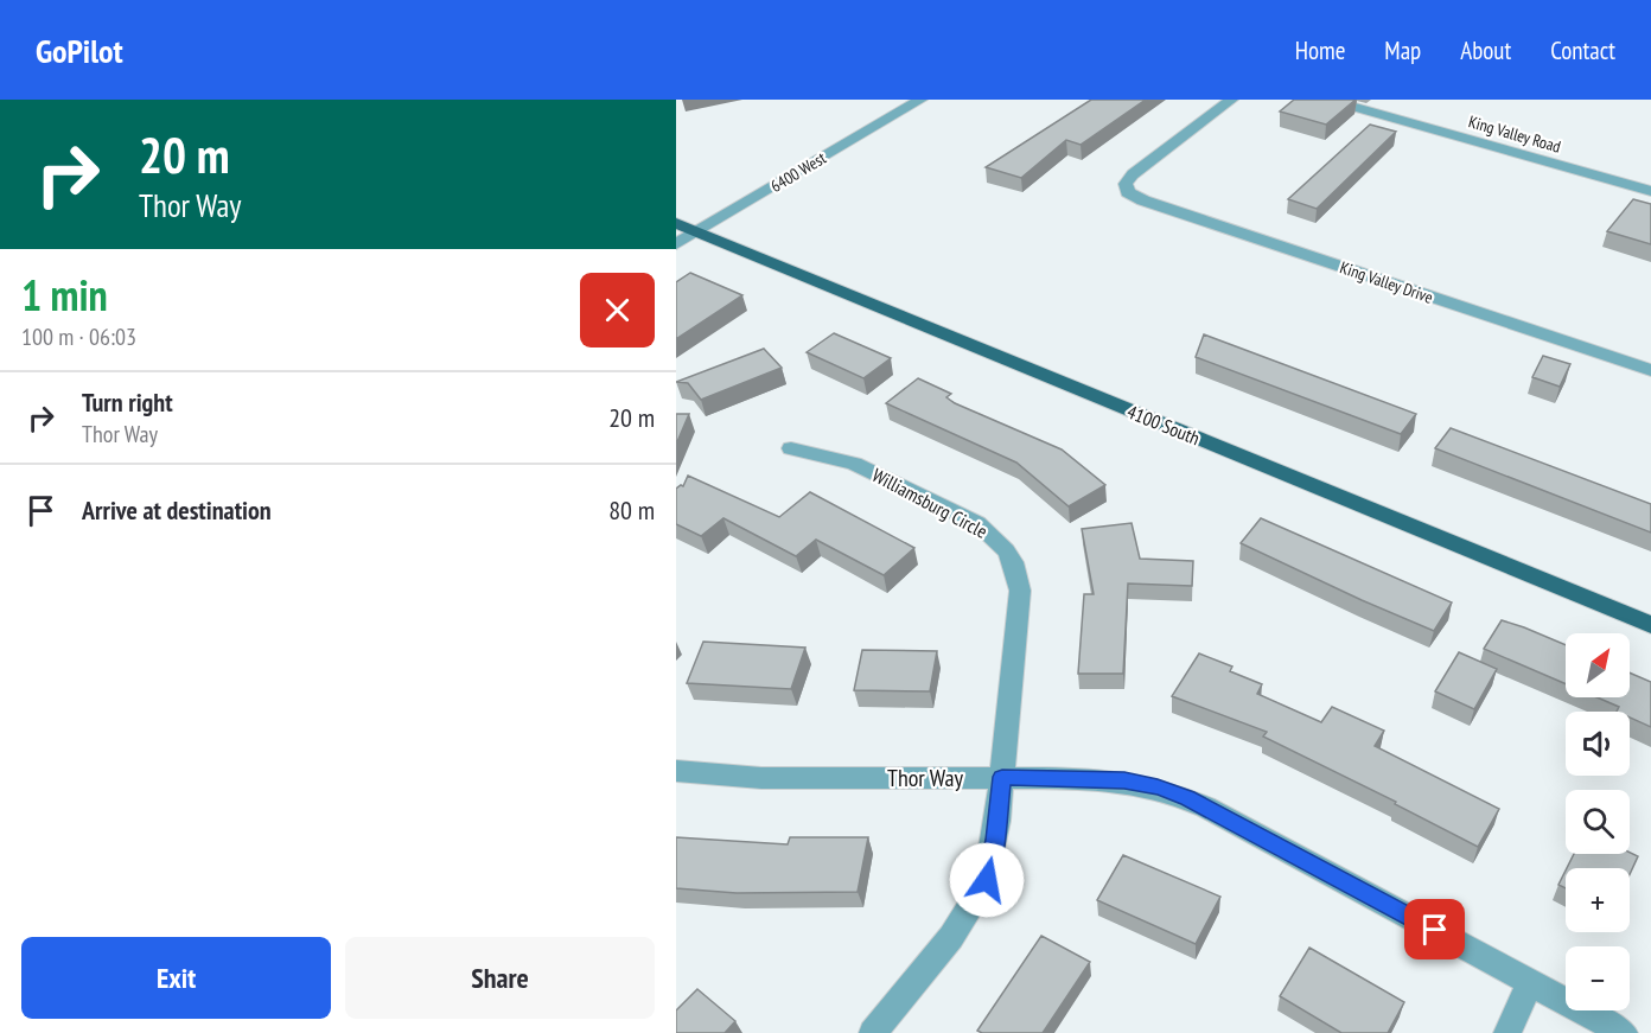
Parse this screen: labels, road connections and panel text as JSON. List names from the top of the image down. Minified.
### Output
{"streets":{"main road":["4100 South"],"street":["King Valley Road","6400 West","King Valley Drive","Williamsburg Circle","Thor Way"]},"crossings":[["6400 West","4100 South"],["Williamsburg Circle","Thor Way"]],"north":"top right","page":{"header":"GoPilot","nav":["Home","Map","About","Contact"],"turn":["20 m","Thor Way"],"heading":["1 min","100 m · 06:03"],"list":[{"name":"Turn right","note":"Thor Way","value":"20 m"},{"name":"Arrive at destination","value":"80 m"}],"map_buttons":["+","−"],"buttons":["Exit","Share"]}}
